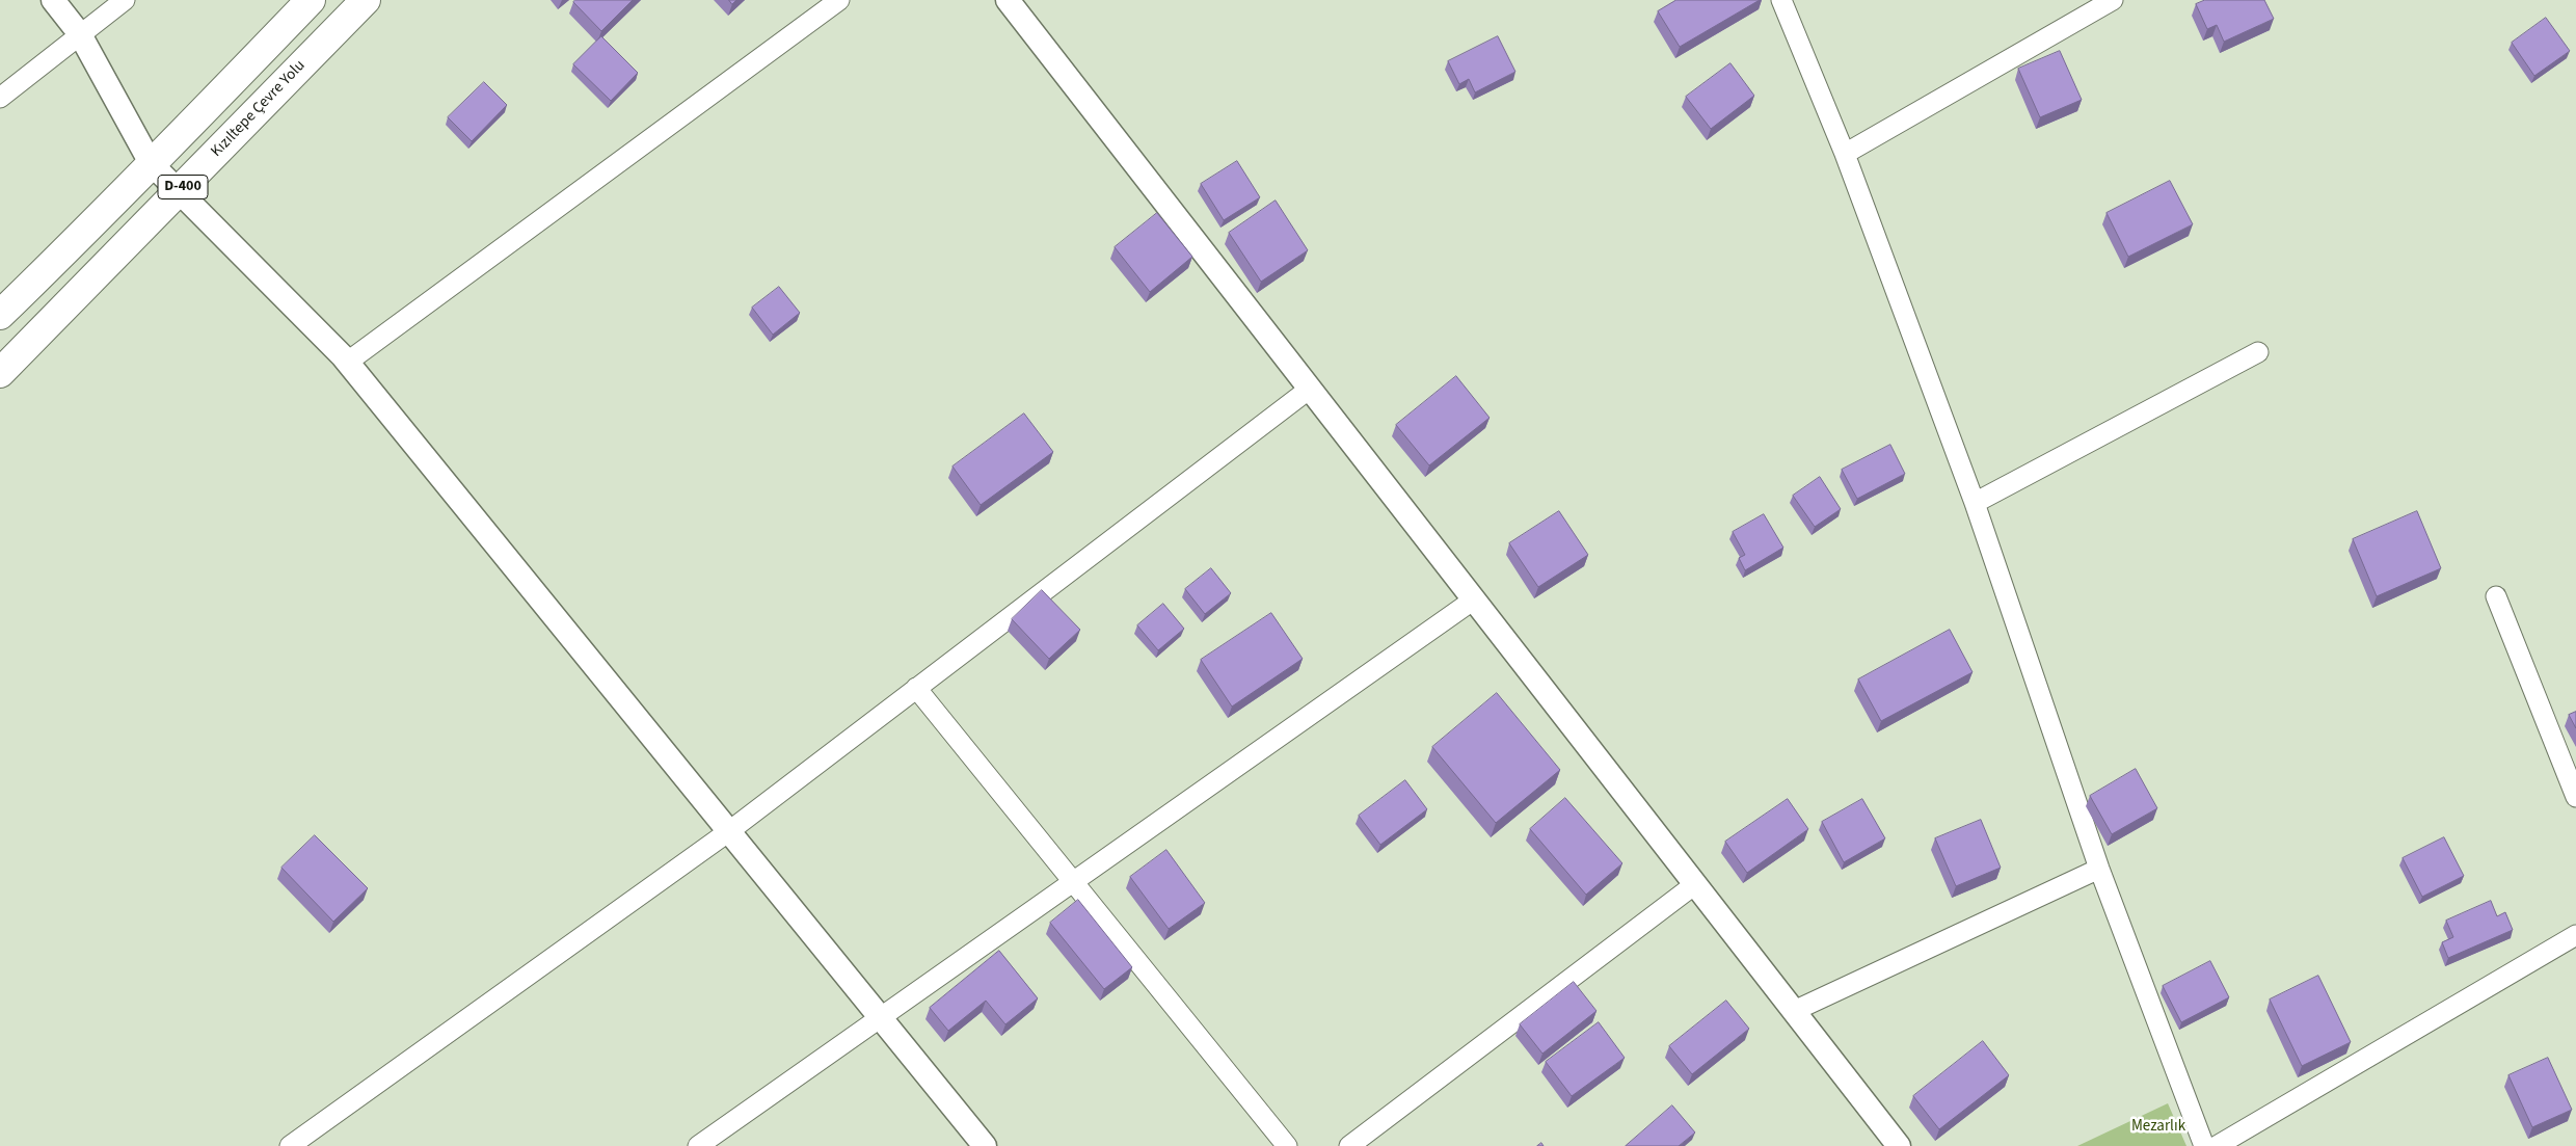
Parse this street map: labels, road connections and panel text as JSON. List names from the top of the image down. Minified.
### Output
{"streets":{"highway":["Kızıltepe Çevre Yolu","D-400"]},"parks":["Mezarlık"]}
